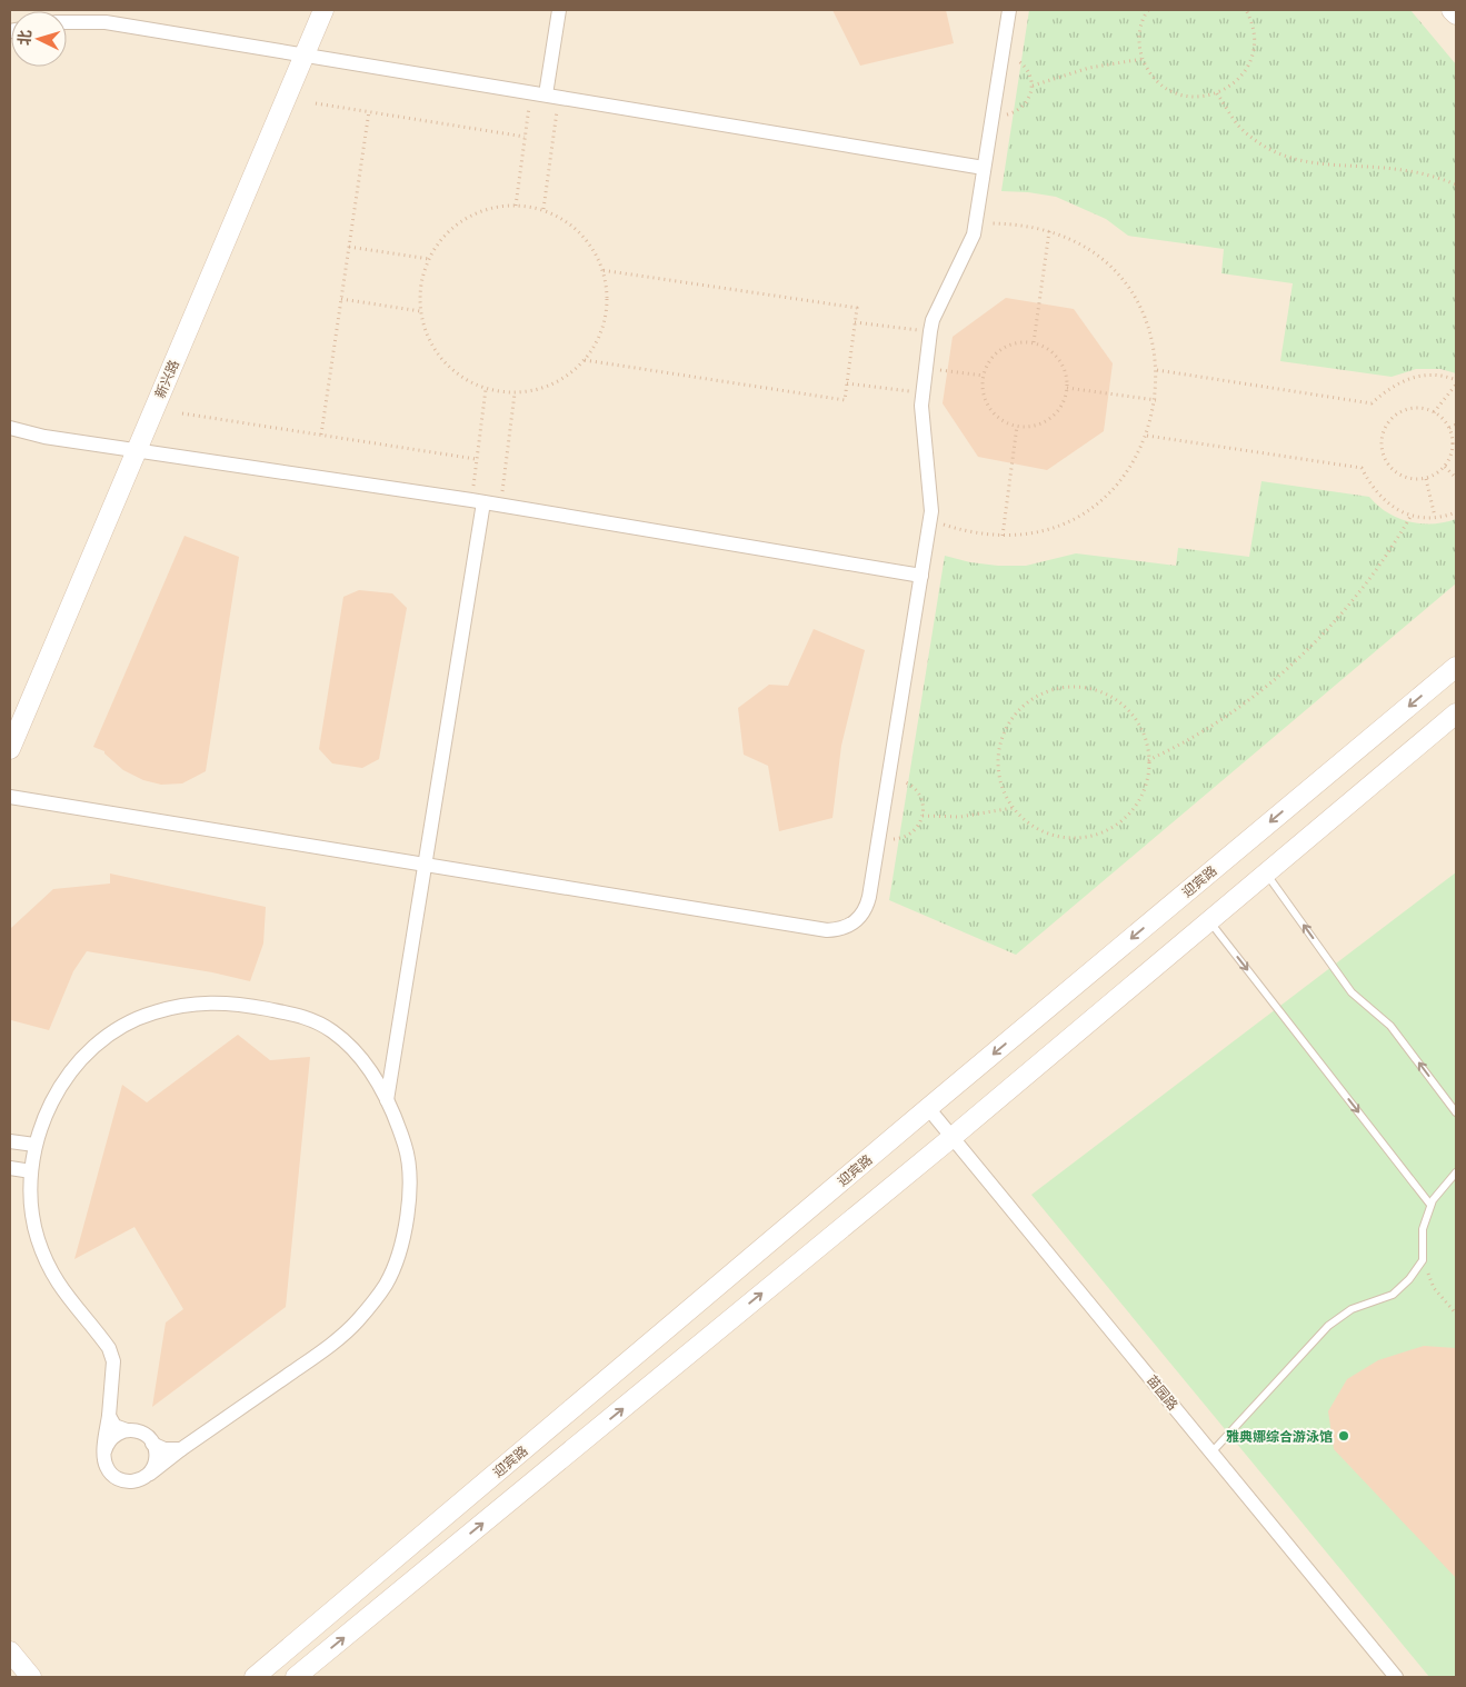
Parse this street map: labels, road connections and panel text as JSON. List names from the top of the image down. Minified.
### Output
{"streets":{"main road":["新兴路","迎宾路"],"street":["苗园路"]},"crossings":[["迎宾路","苗园路"]],"places":["雅典娜综合游泳馆"],"north":"left"}
